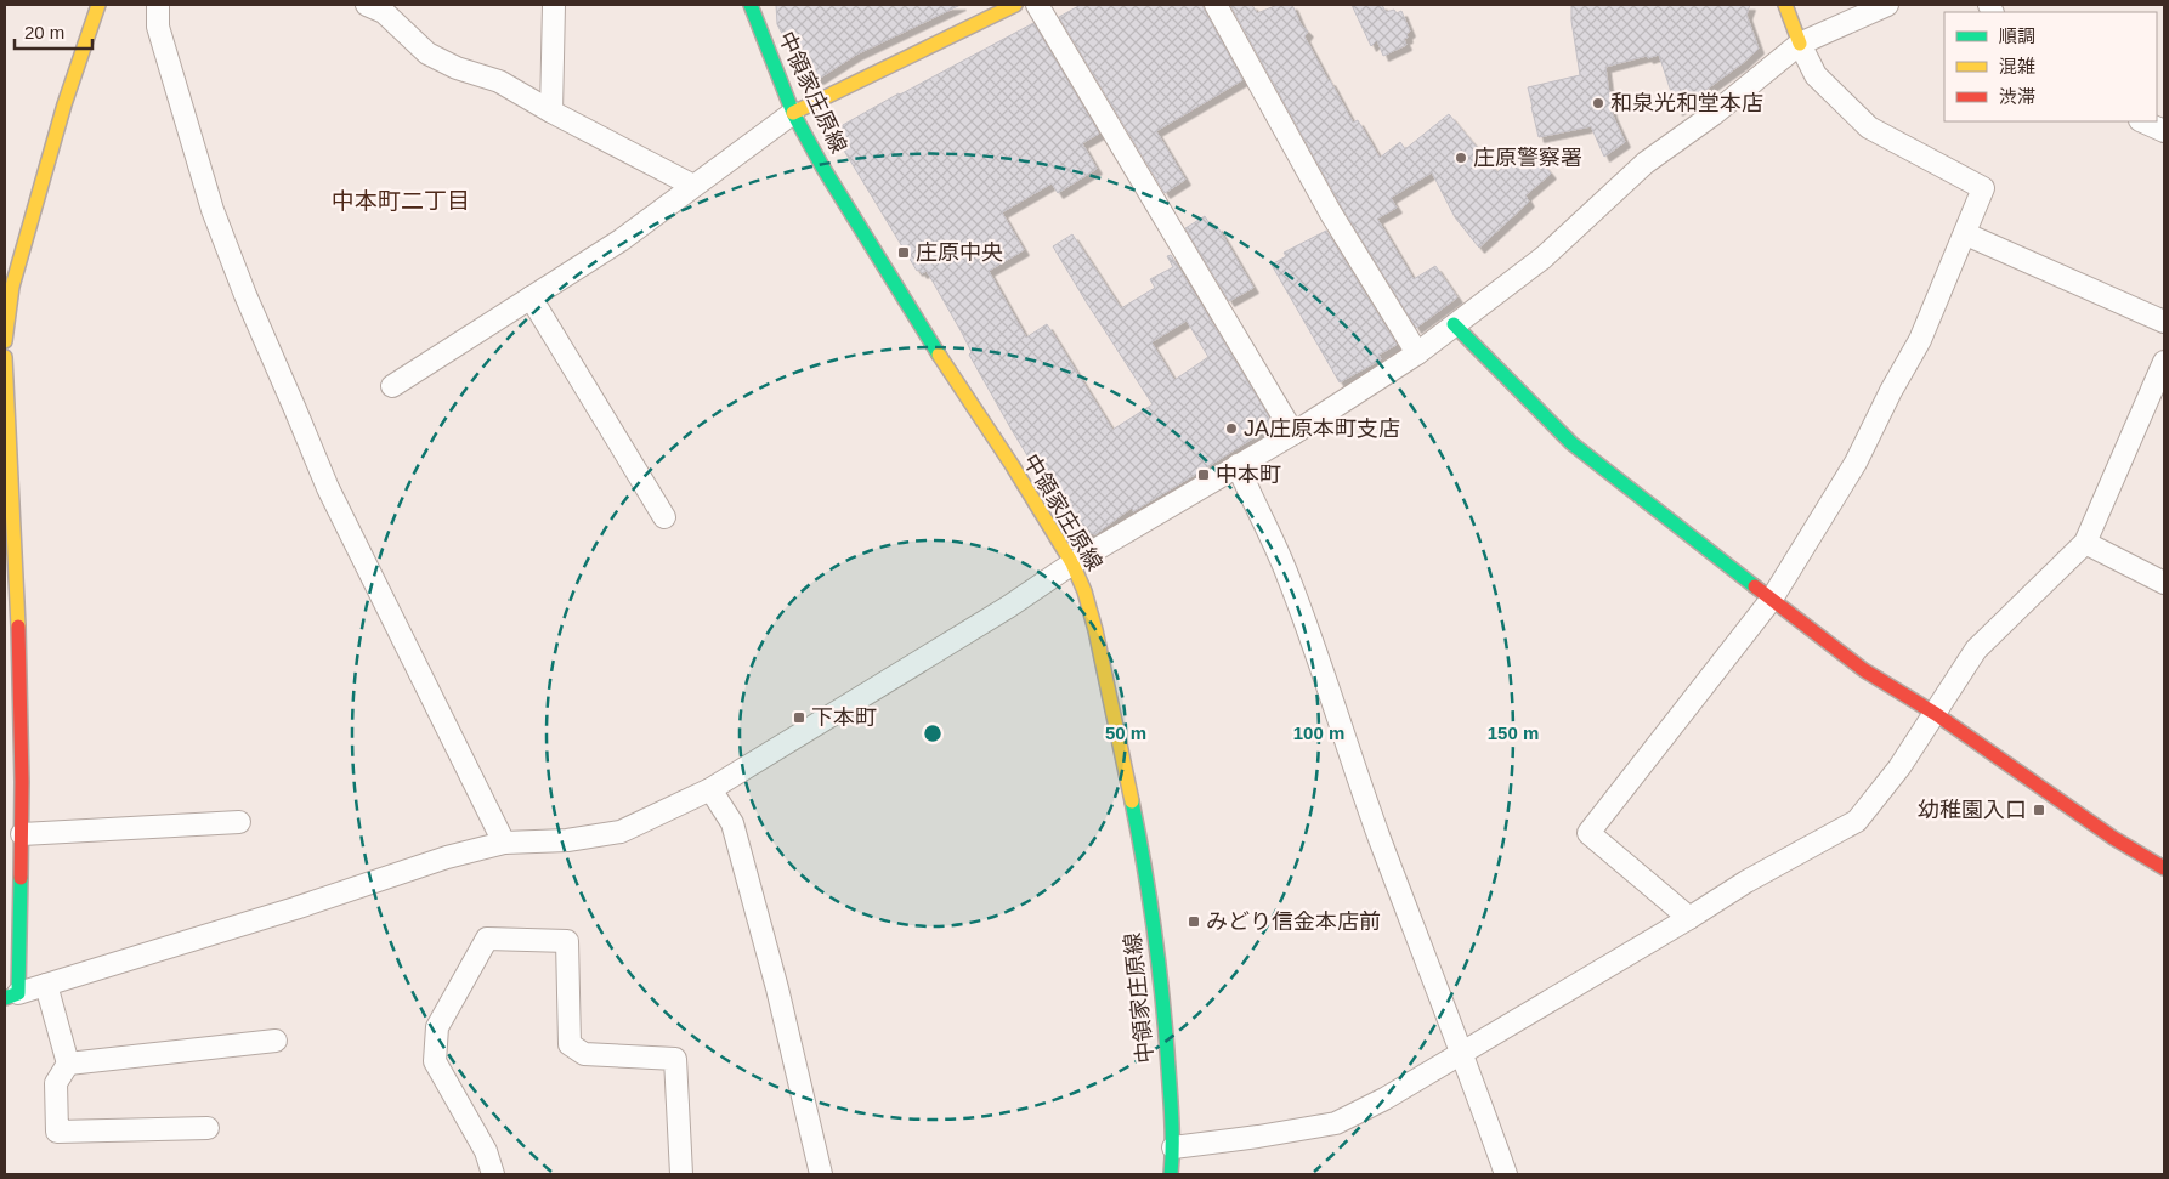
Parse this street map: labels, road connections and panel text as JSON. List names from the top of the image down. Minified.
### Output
{"streets":{"street":["中領家庄原線"]},"districts":["中本町二丁目"],"places":{"other":["和泉光和堂本店","庄原警察署","JA庄原本町支店"],"transit":["庄原中央","中本町","下本町","幼稚園入口","みどり信金本店前"]},"legend":["順調","混雑","渋滞"],"scale_bar":"20 m","rings":["50 m","100 m","150 m"]}
